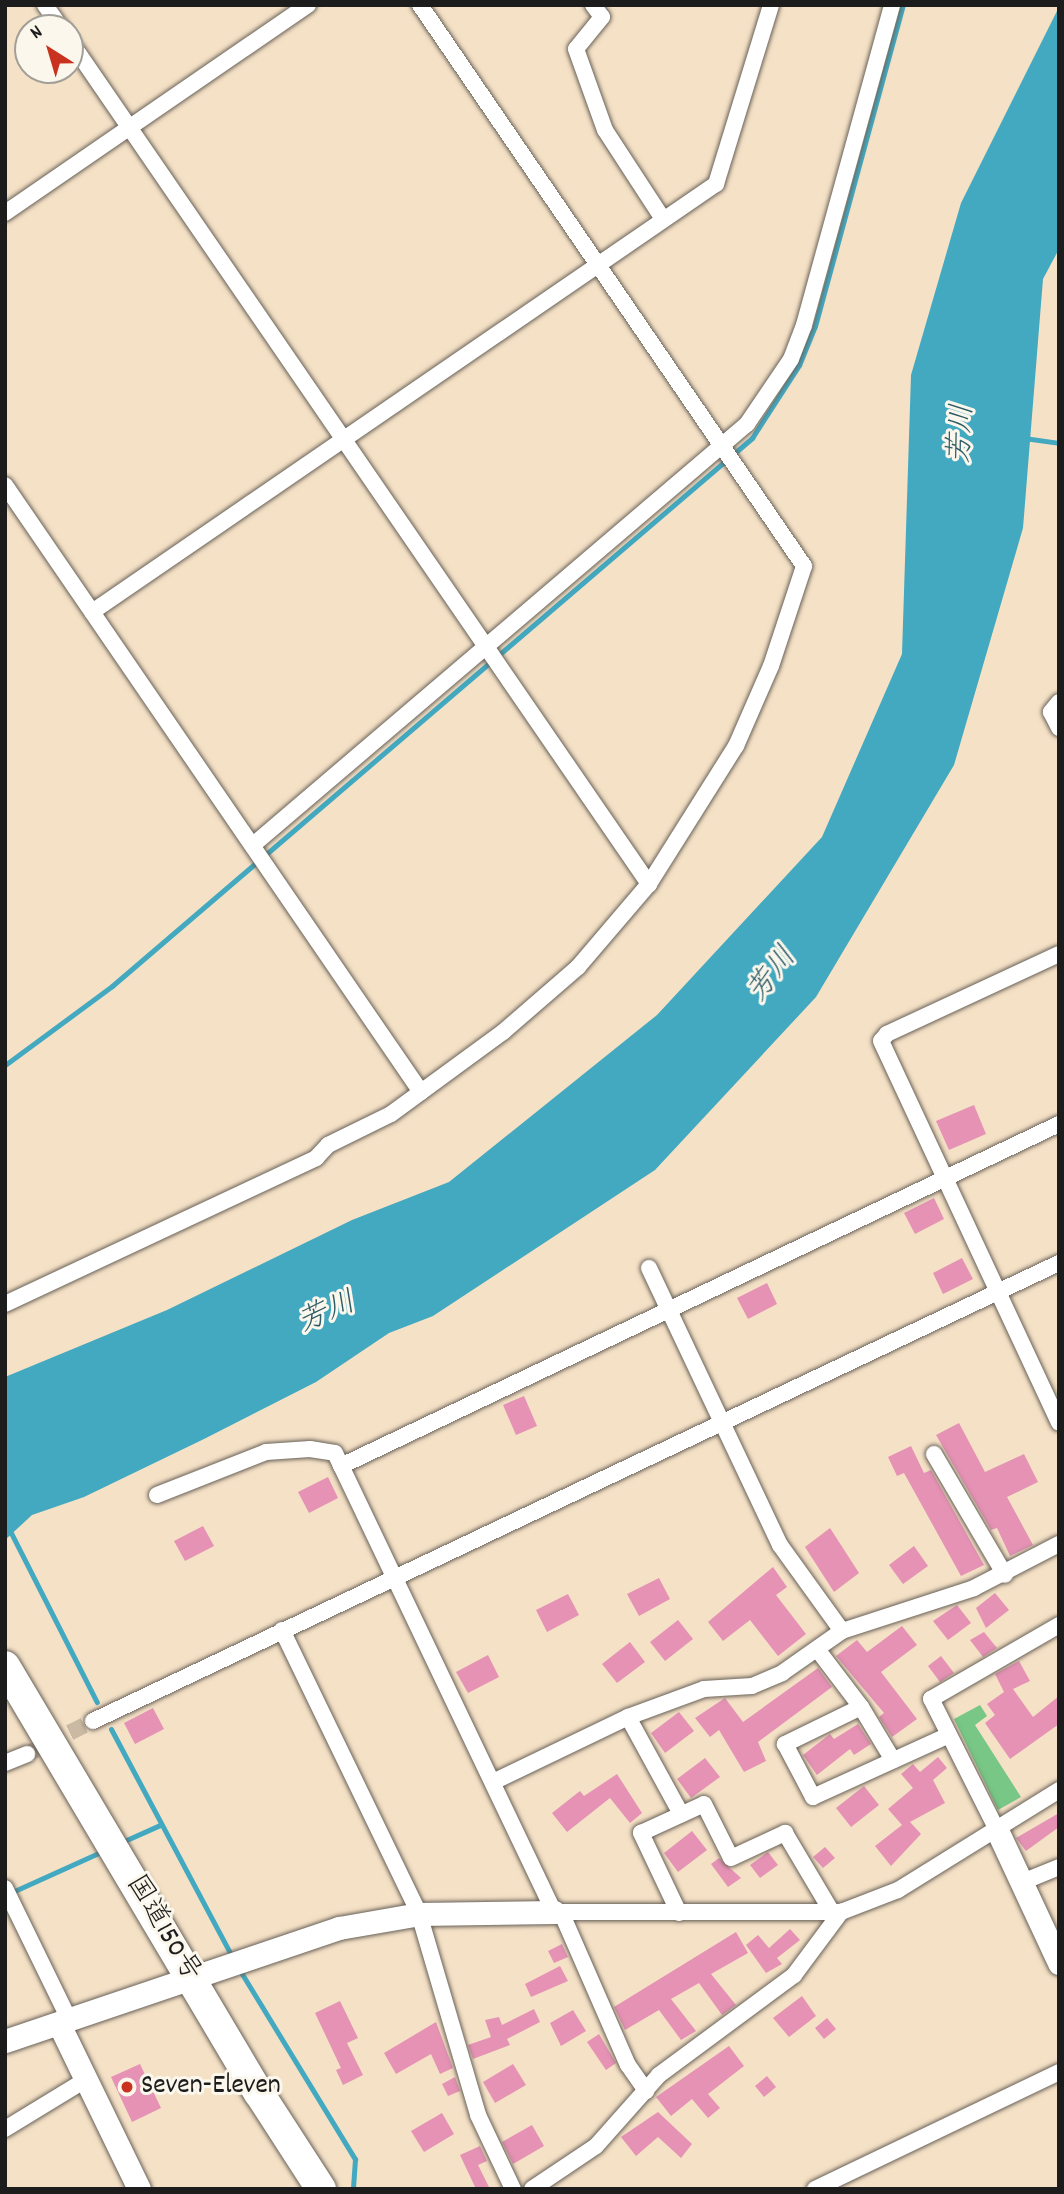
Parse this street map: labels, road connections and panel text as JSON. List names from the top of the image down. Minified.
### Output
{"streets":{"highway":["国道150号"]},"water":["芳川"],"places":["Seven-Eleven"],"north":"top left"}
